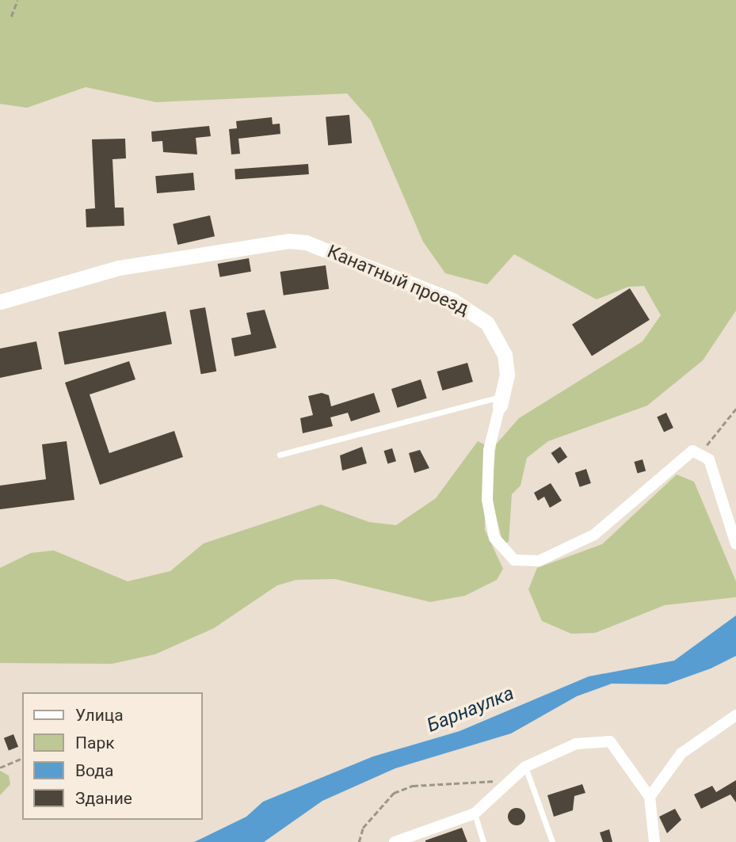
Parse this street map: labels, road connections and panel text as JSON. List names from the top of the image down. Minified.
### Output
{"streets":{"street":["Канатный проезд"]},"water":["Барнаулка"],"legend":["Улица","Парк","Вода","Здание"]}
